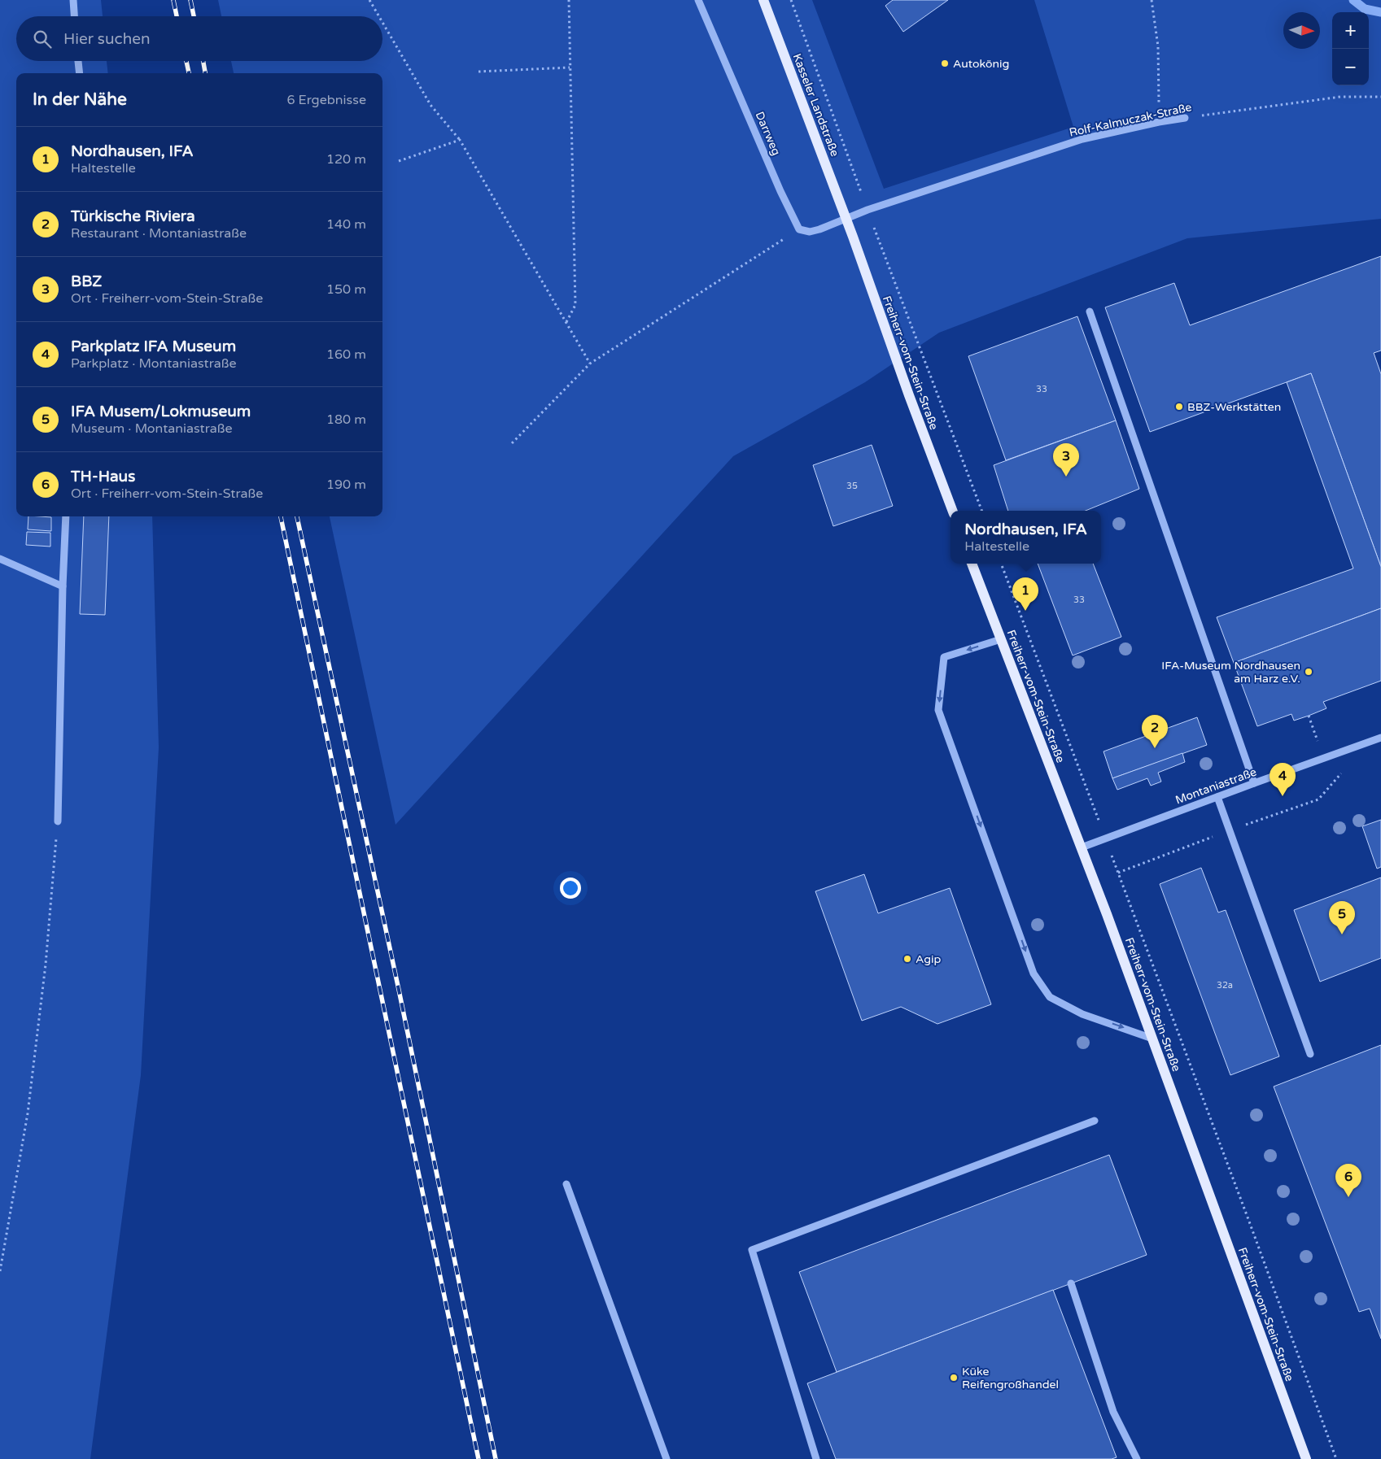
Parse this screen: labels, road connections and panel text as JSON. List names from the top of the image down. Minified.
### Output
{"streets":{"main road":["Kasseler Landstraße","Freiherr-vom-Stein-Straße"],"street":["Rolf-Kalmuczak-Straße","Darrweg","Montaniastraße"]},"crossings":[["Kasseler Landstraße","Rolf-Kalmuczak-Straße"],["Kasseler Landstraße","Freiherr-vom-Stein-Straße"],["Rolf-Kalmuczak-Straße","Freiherr-vom-Stein-Straße"],["Freiherr-vom-Stein-Straße","Montaniastraße"]],"places":["Autokönig","BBZ-Werkstätten","IFA-Museum Nordhausen am Harz e.V.","Agip","Küke Reifengroßhandel"],"house_numbers":["33","35","33","32a"],"north":"right","page":{"map_buttons":["+","−"],"search":"Hier suchen","heading":["In der Nähe","6 Ergebnisse"],"list":[{"mark":"1","name":"Nordhausen, IFA","note":"Haltestelle","value":"120 m"},{"mark":"2","name":"Türkische Riviera","note":"Restaurant · Montaniastraße","value":"140 m"},{"mark":"3","name":"BBZ","note":"Ort · Freiherr-vom-Stein-Straße","value":"150 m"},{"mark":"4","name":"Parkplatz IFA Museum","note":"Parkplatz · Montaniastraße","value":"160 m"},{"mark":"5","name":"IFA Musem/Lokmuseum","note":"Museum · Montaniastraße","value":"180 m"},{"mark":"6","name":"TH-Haus","note":"Ort · Freiherr-vom-Stein-Straße","value":"190 m"}],"pins":["3","1","2","4","5","6"],"popup":["Nordhausen, IFA","Haltestelle"]}}
